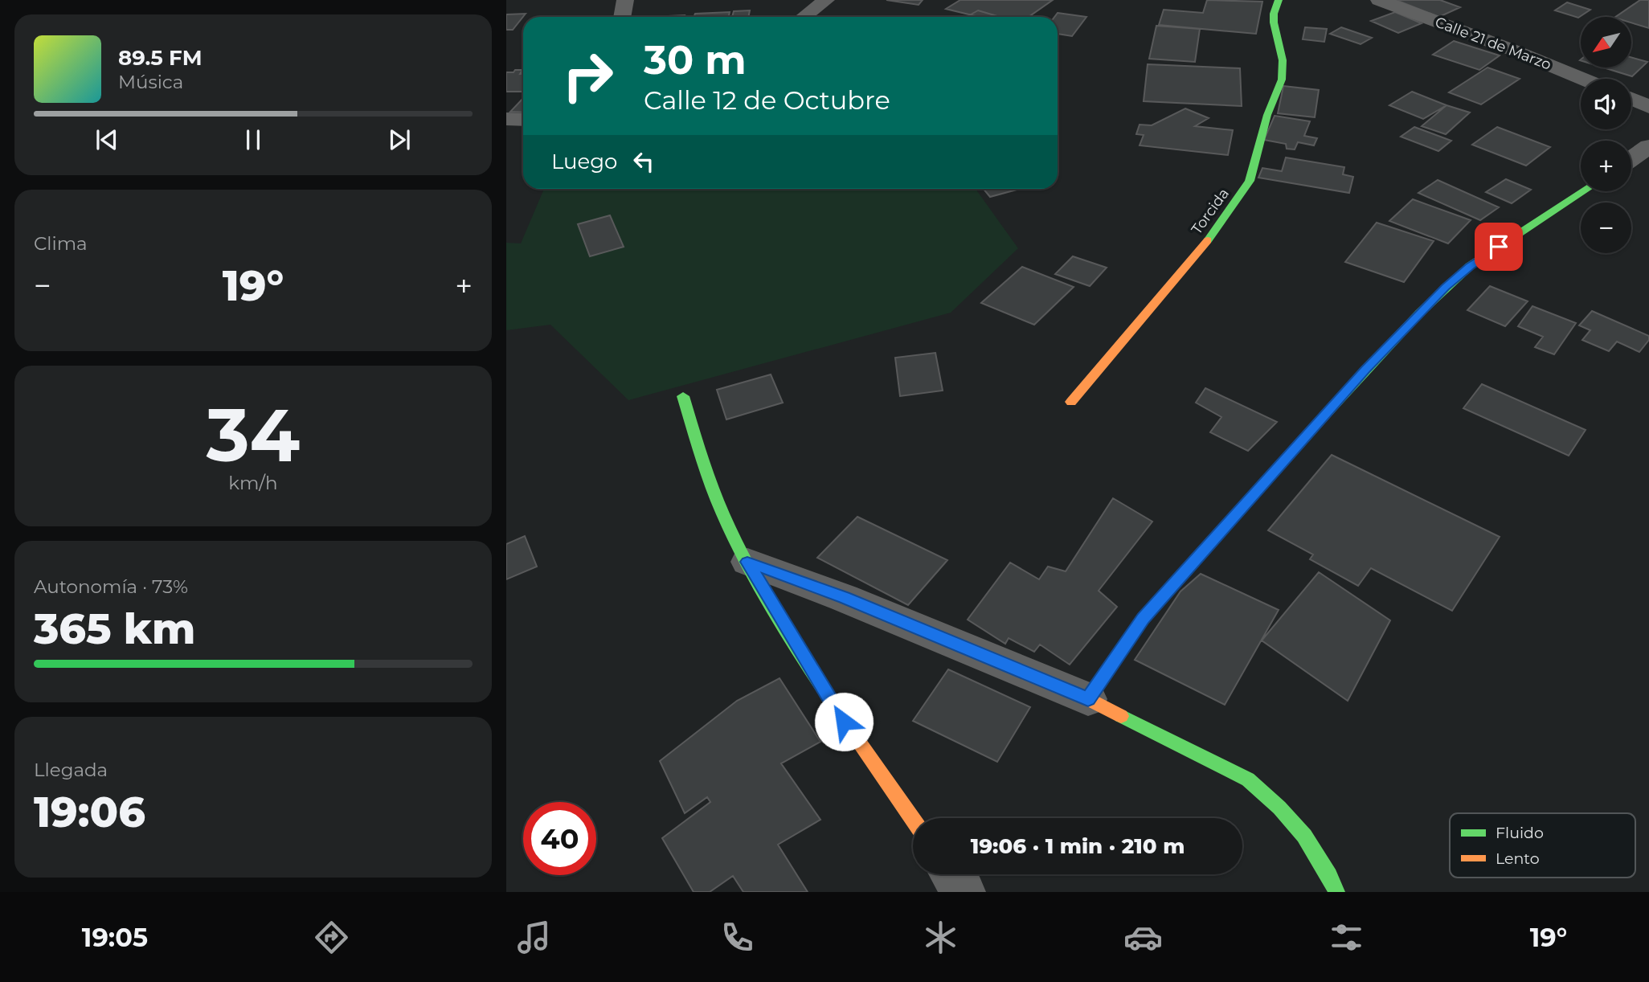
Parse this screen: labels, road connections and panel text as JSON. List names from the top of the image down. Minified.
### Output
{"streets":{"street":["Calle 21 de Marzo","Torcida"]},"legend":["Fluido","Lento"],"north":"bottom left","page":{"map_buttons":["+","−"],"turn":["30 m","Calle 12 de Octubre"],"song":["89.5 FM","Música"],"then":"Luego","tile":["Clima",["34","km/h"],["Autonomía · 73%","365 km"],["Llegada","19:06"]],"heat":["−","19°","+"],"limit":"40","trip":"19:06 · 1 min · 210 m","tabs":["19:05","19°"]}}
